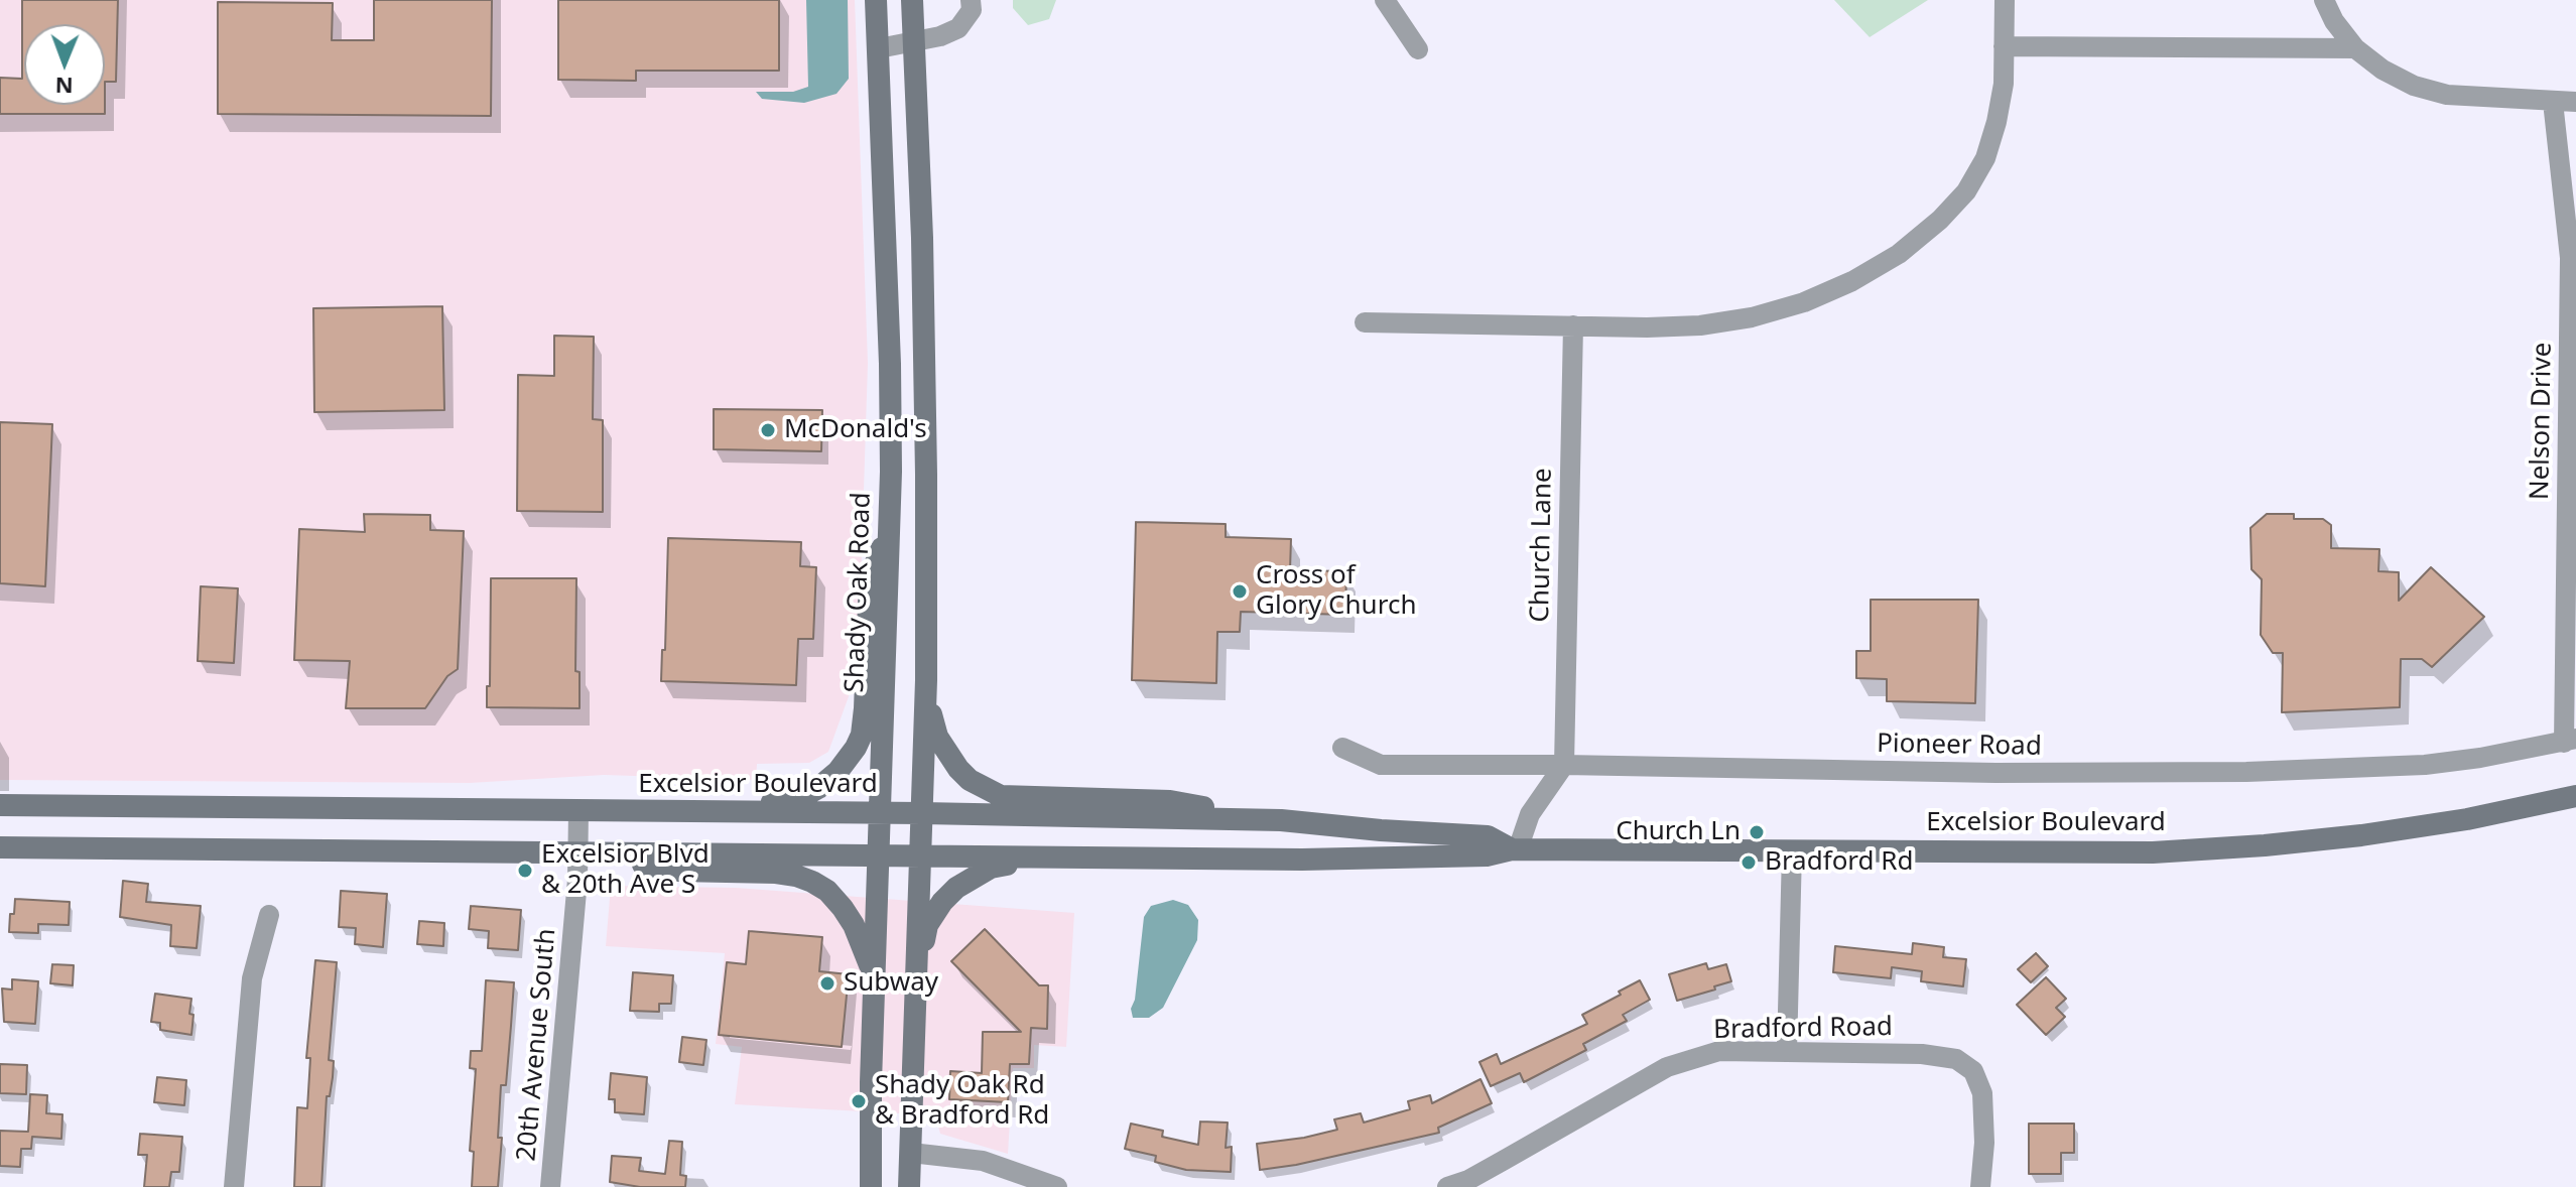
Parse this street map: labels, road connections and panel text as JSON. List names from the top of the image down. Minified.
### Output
{"streets":{"main road":["Shady Oak Road","Excelsior Boulevard"],"street":["Nelson Drive","Church Lane","Pioneer Road","Bradford Road","20th Avenue South"]},"crossings":[["Nelson Drive","Pioneer Road"],["Church Lane","Pioneer Road"],["Shady Oak Road","Excelsior Boulevard"],["Excelsior Boulevard","20th Avenue South"]],"places":["McDonald's","Cross of Glory Church","Church Ln","Bradford Rd","Excelsior Blvd & 20th Ave S","Subway","Shady Oak Rd & Bradford Rd"],"north":"bottom"}
